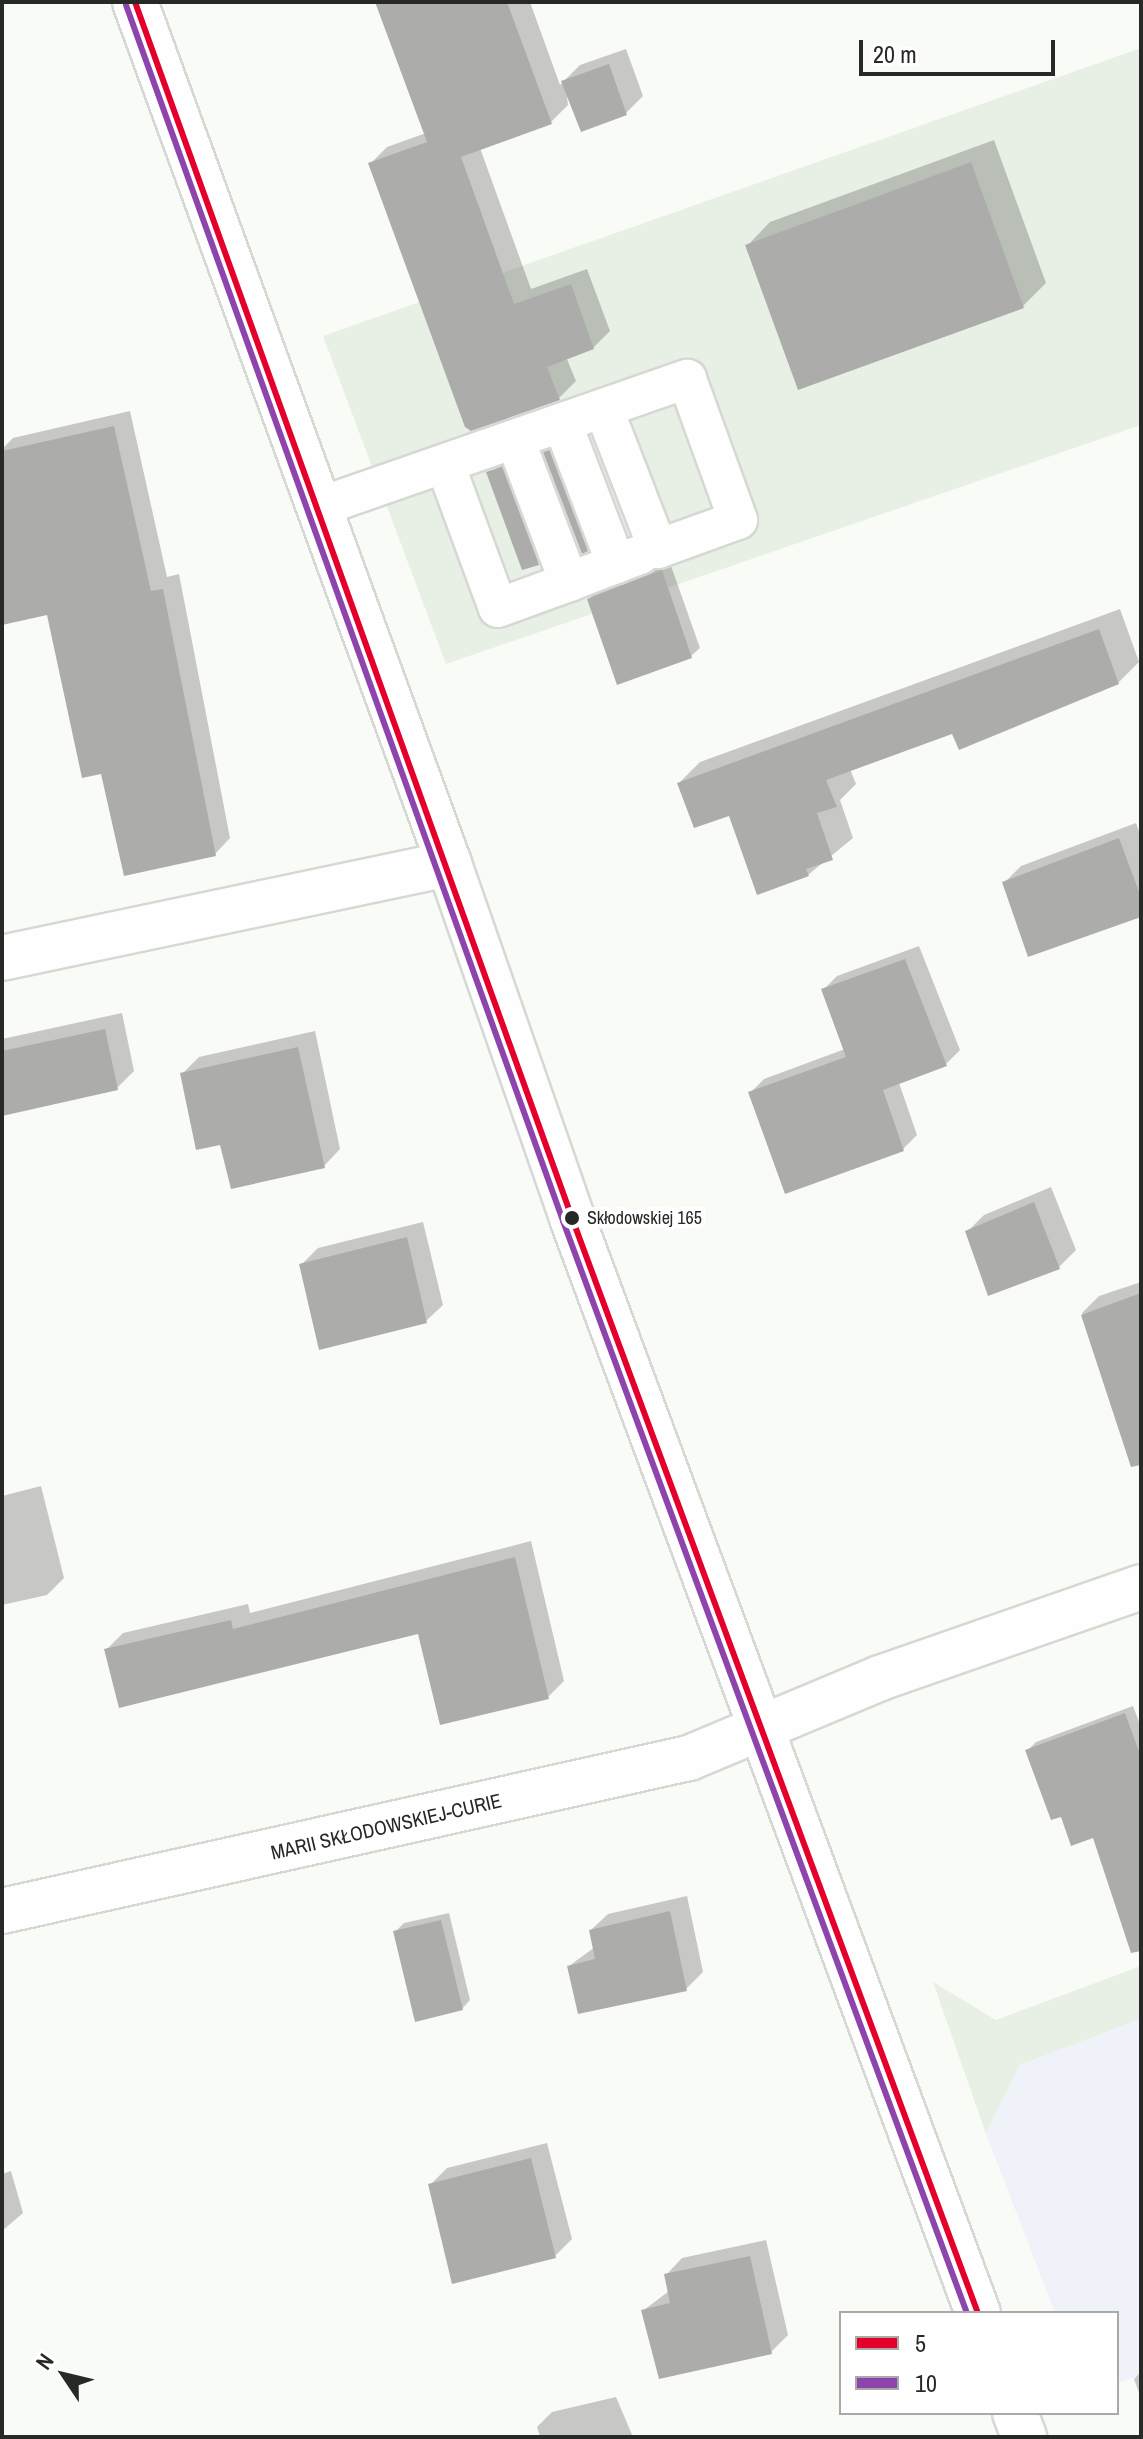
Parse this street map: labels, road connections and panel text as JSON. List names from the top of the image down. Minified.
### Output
{"streets":{"street":["MARII SKŁODOWSKIEJ-CURIE"]},"places":["Skłodowskiej 165"],"lines":["transit line 5","transit line 10"],"legend":["5","10"],"scale_bar":"20 m","north":"top left"}
